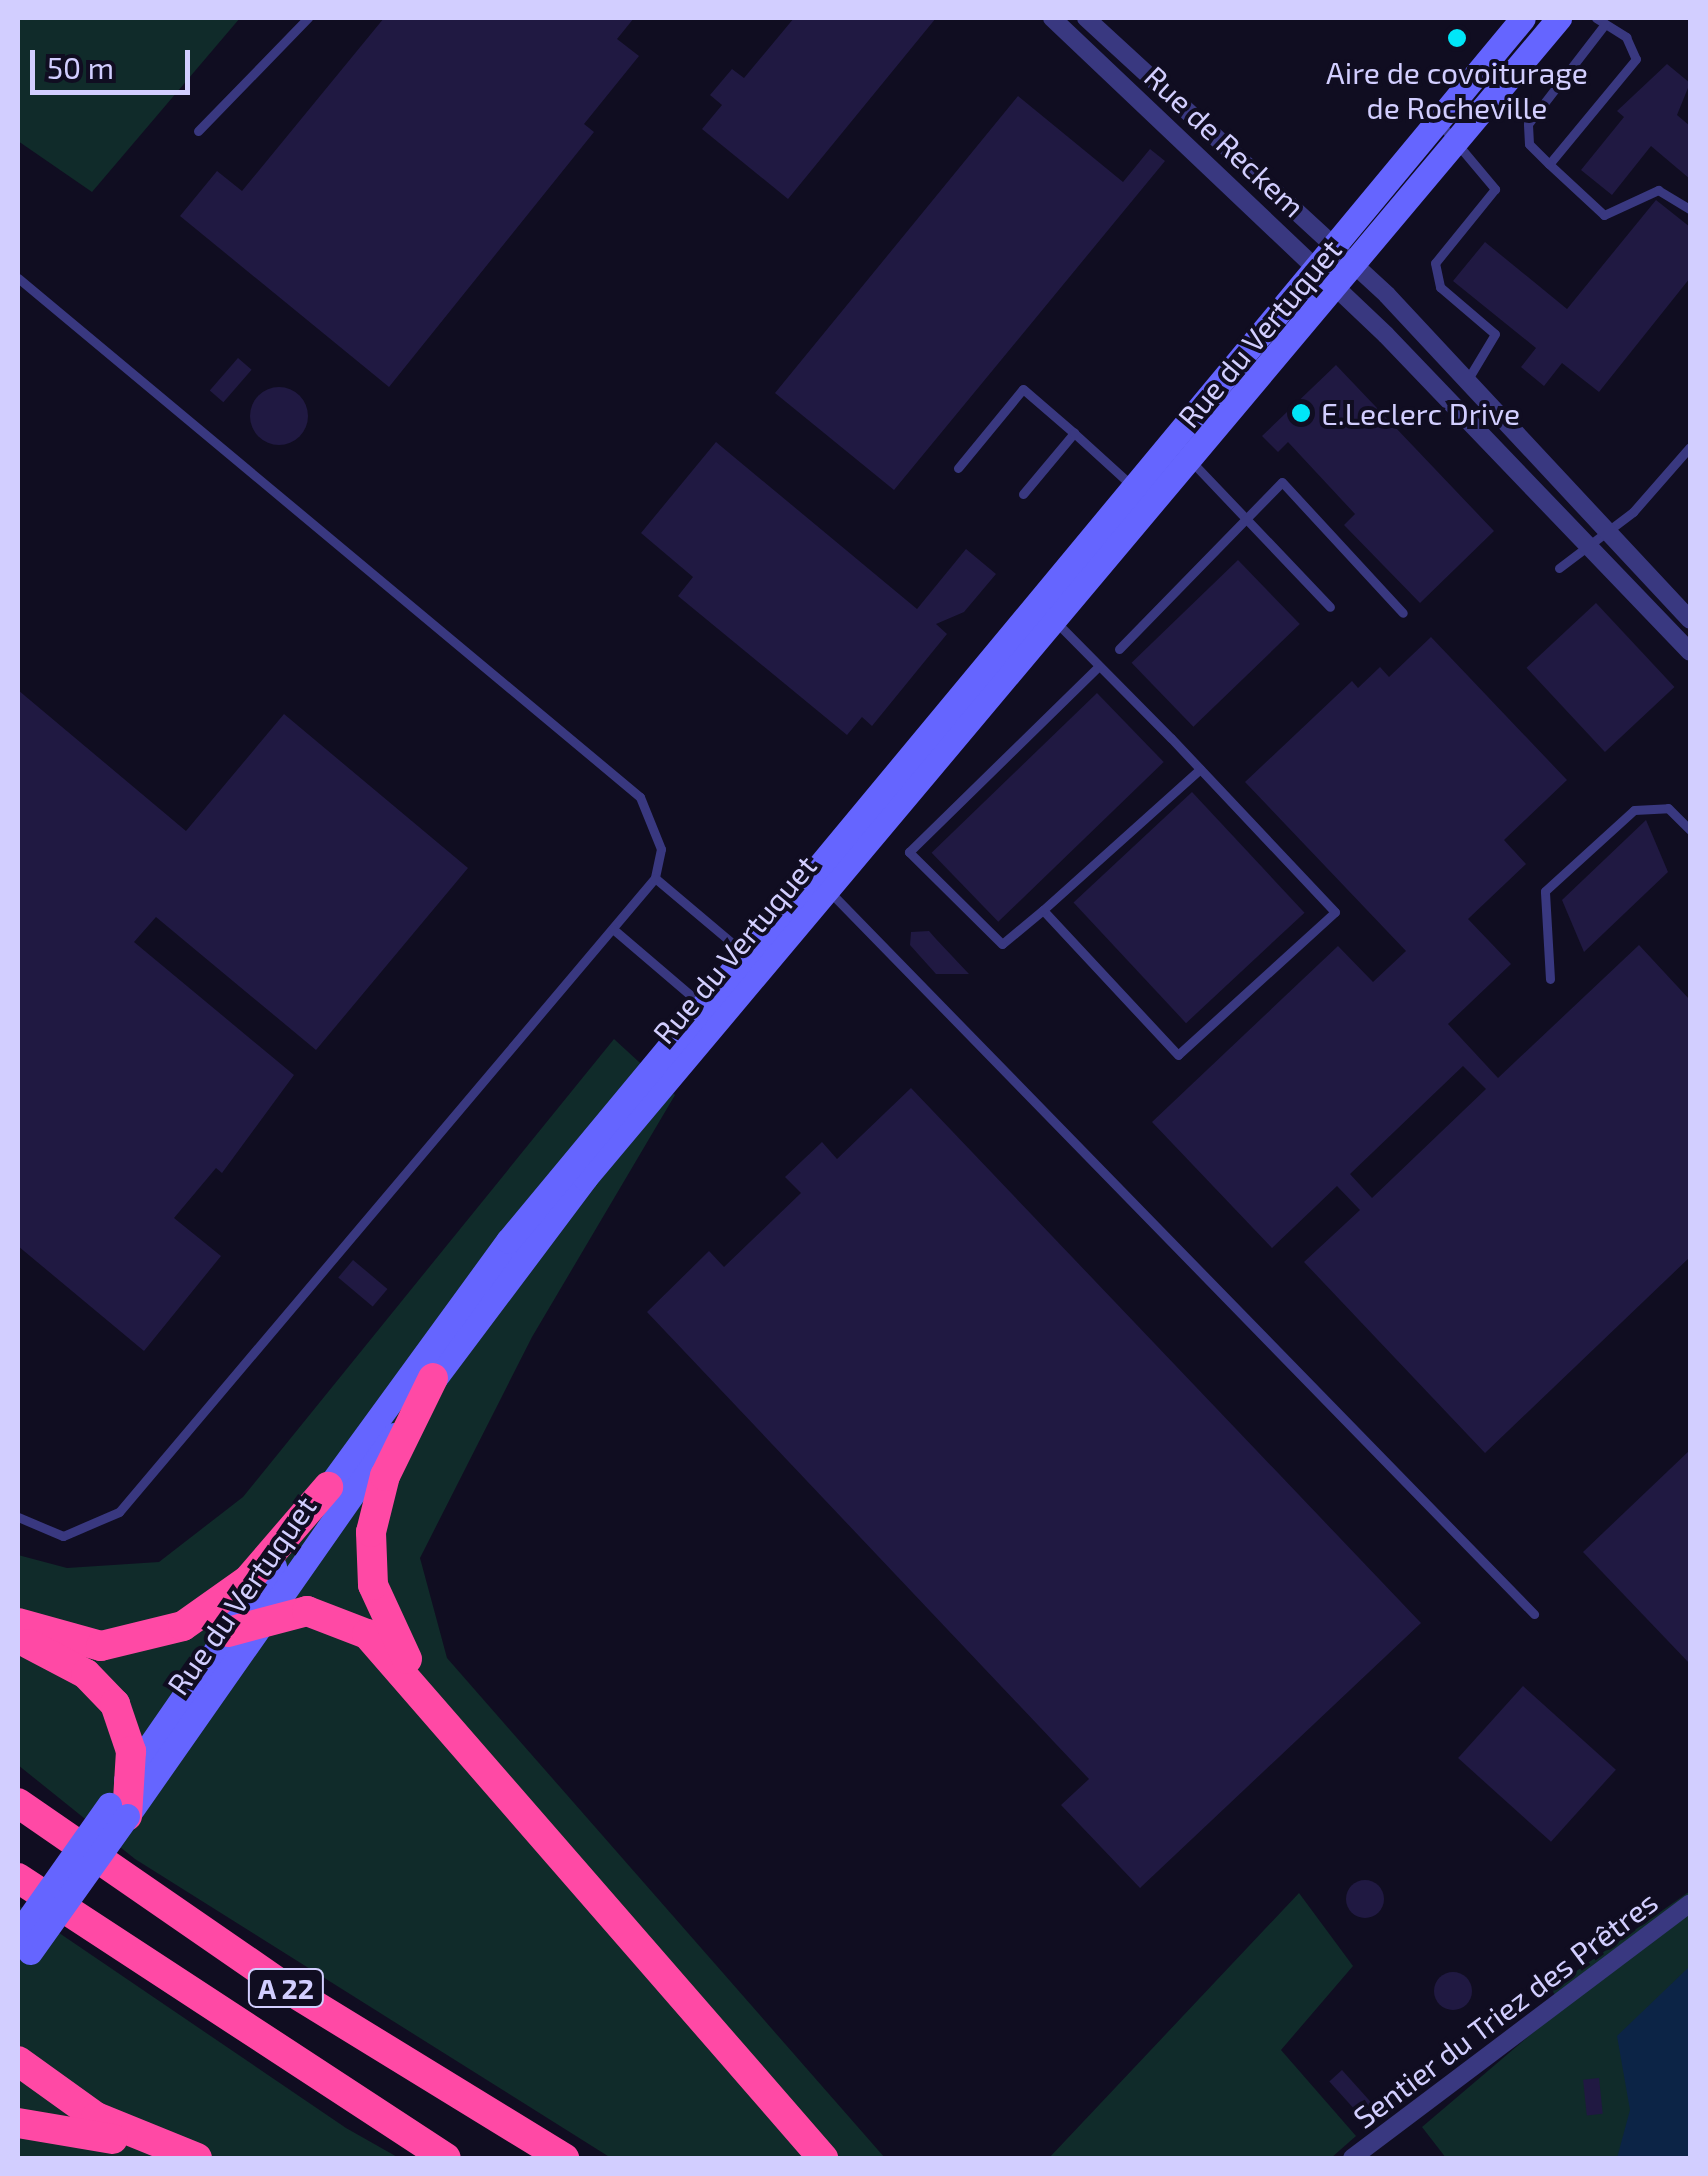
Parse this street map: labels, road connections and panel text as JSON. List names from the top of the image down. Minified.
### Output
{"streets":{"highway":["A 22"],"street":["Rue de Reckem","Rue du Vertuquet","Sentier du Triez des Prêtres"]},"crossings":[["Rue de Reckem","Rue du Vertuquet"]],"places":["Aire de covoiturage de Rocheville","E.Leclerc Drive"],"scale_bar":"50 m"}
